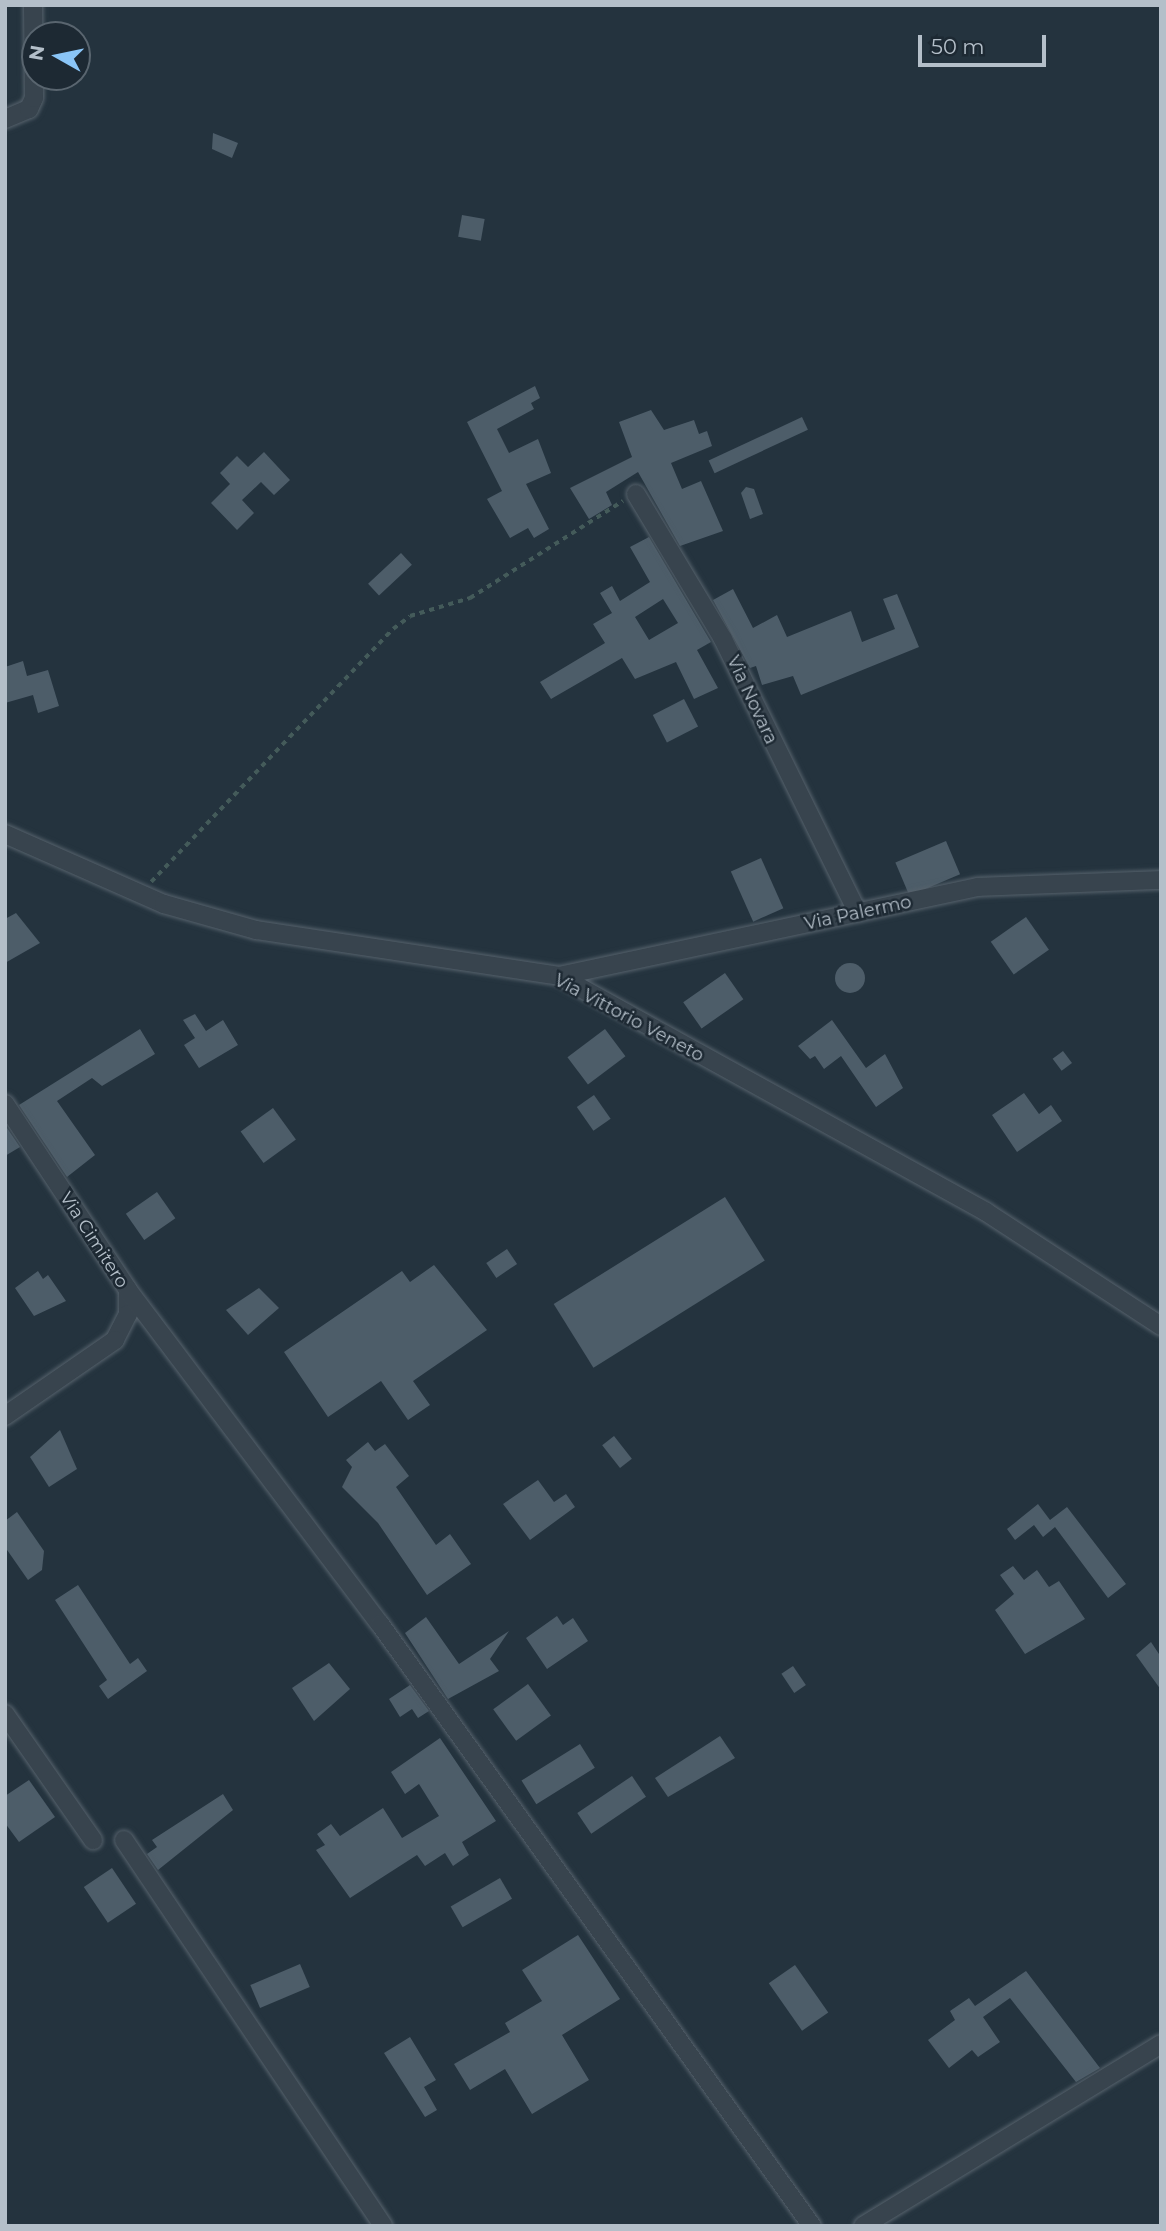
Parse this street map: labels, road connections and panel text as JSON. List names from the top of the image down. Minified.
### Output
{"streets":{"street":["Via Novara","Via Palermo","Via Vittorio Veneto","Via Cimitero"]},"crossings":[["Via Novara","Via Palermo"],["Via Palermo","Via Vittorio Veneto"]],"scale_bar":"50 m","north":"left"}
